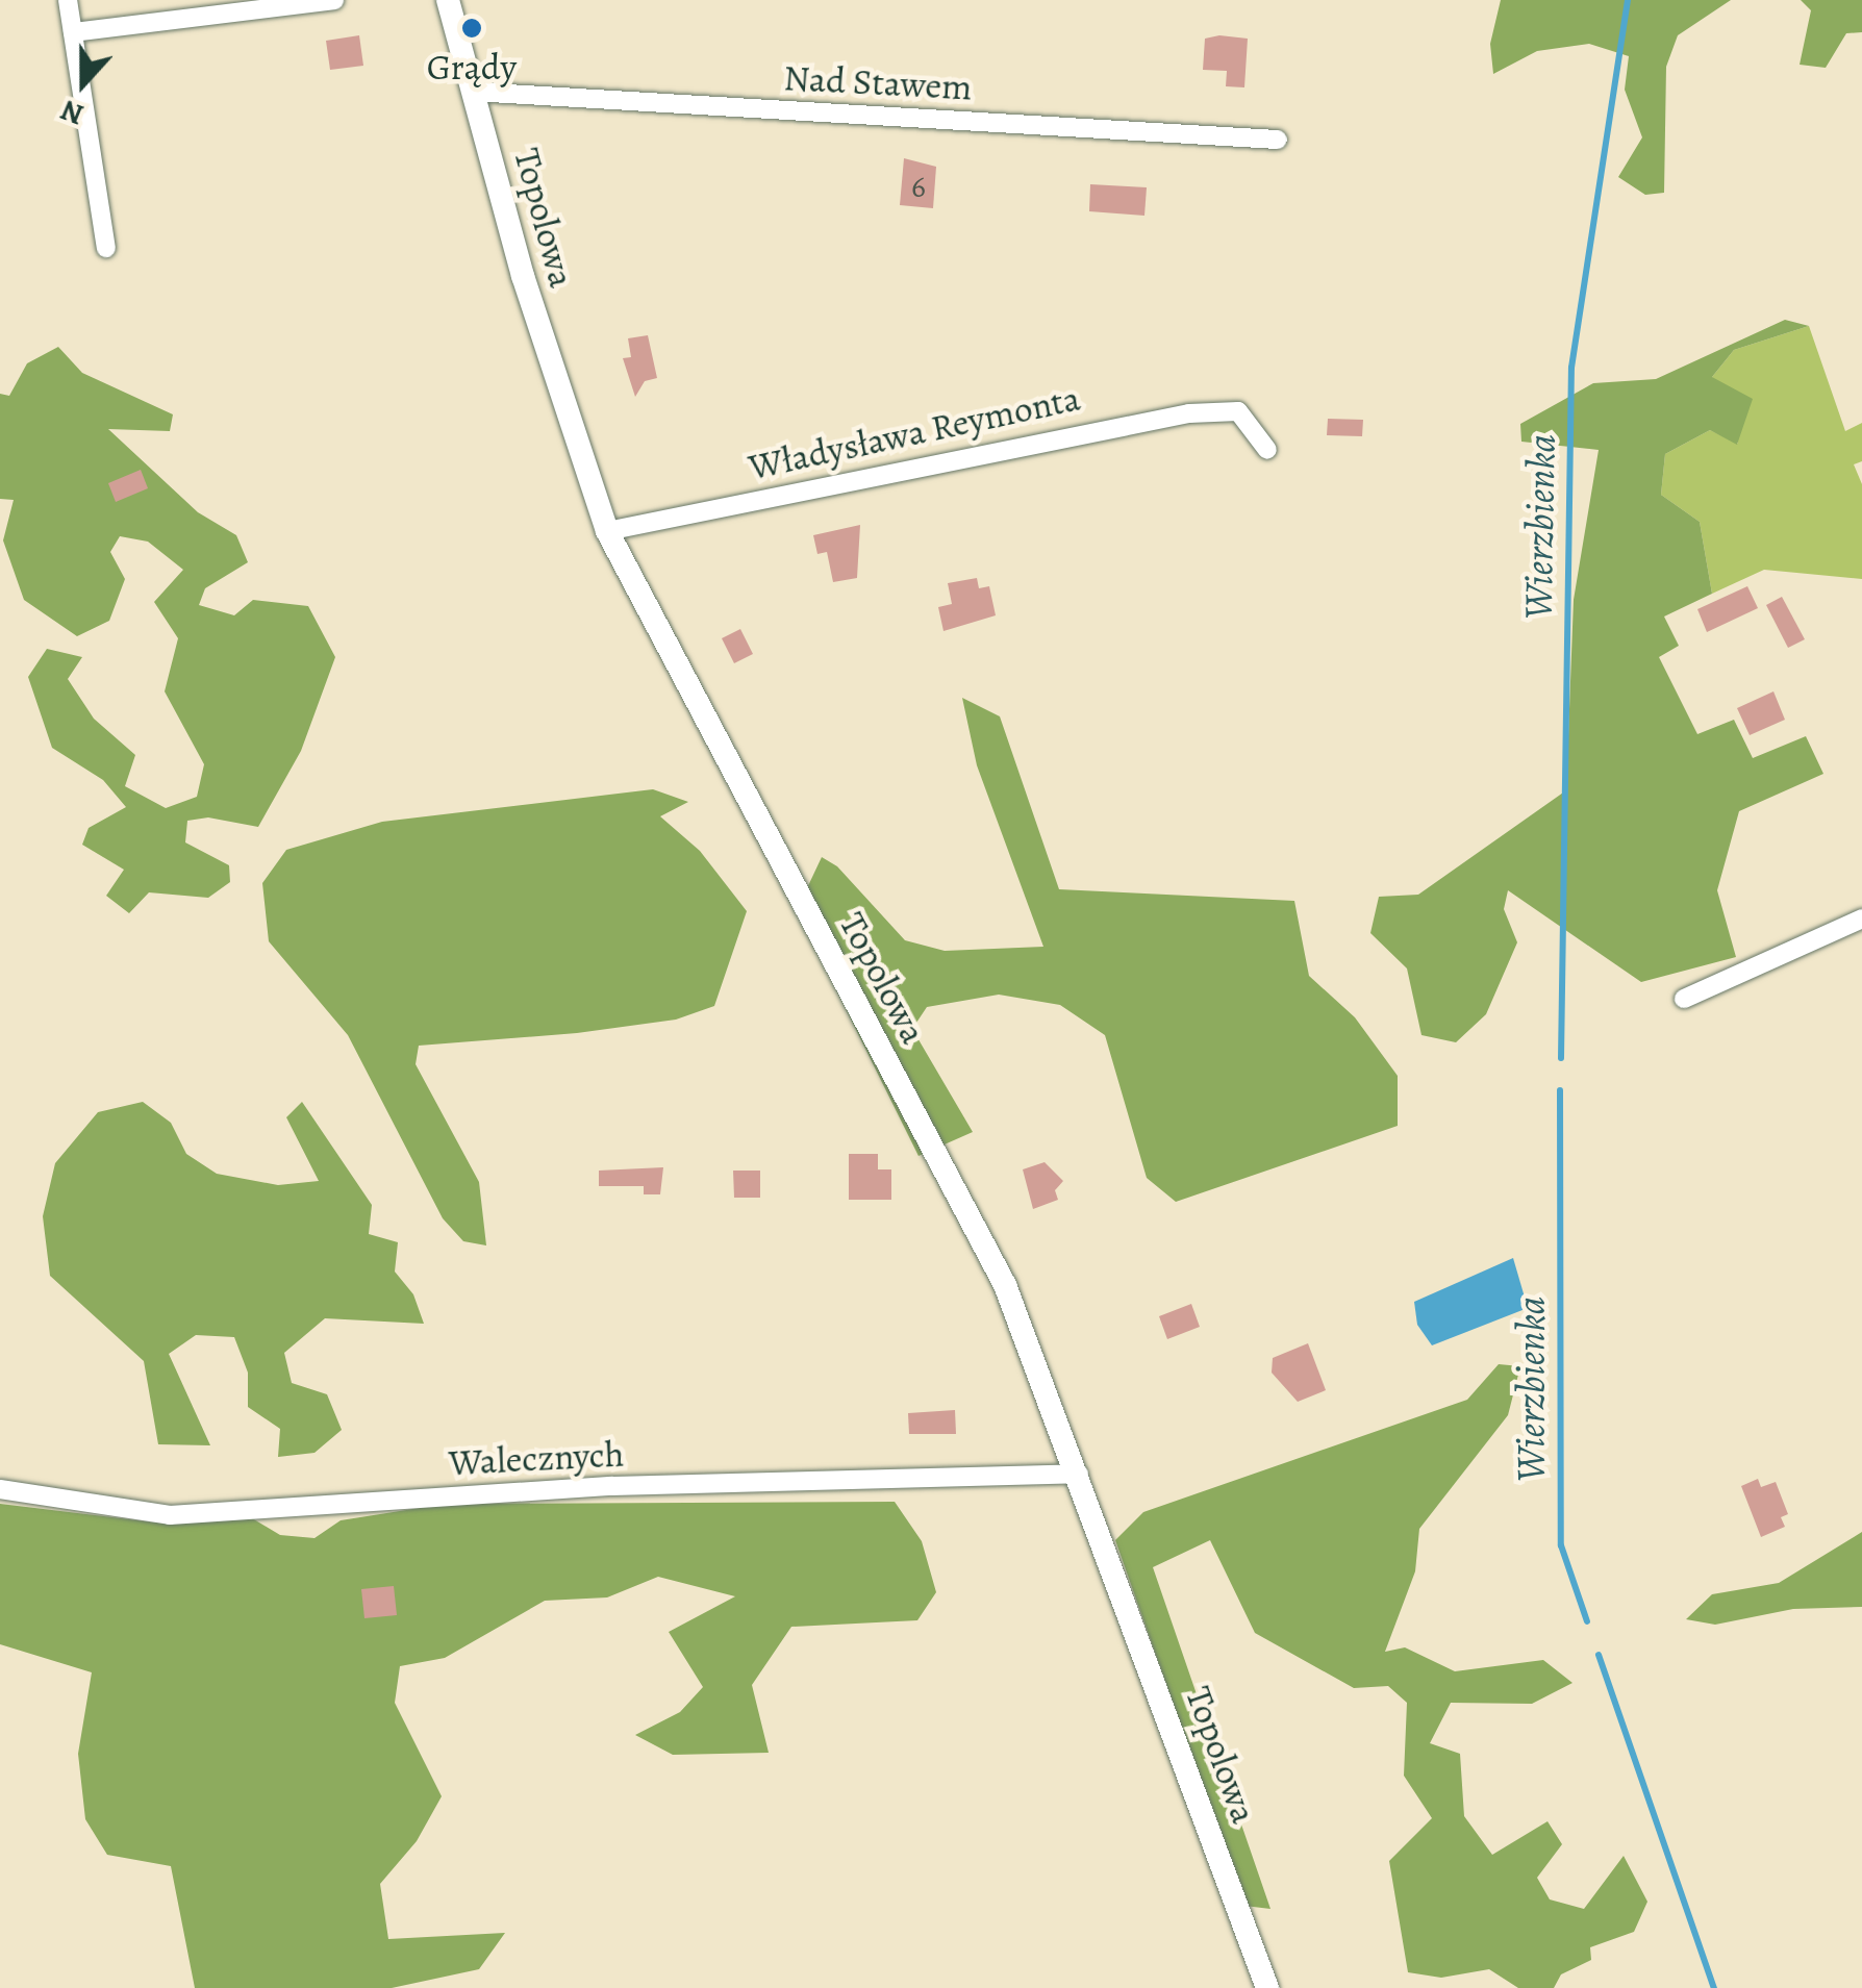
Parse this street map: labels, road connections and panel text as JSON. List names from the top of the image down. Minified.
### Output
{"streets":{"street":["Nad Stawem","Topolowa","Władysława Reymonta","Walecznych"]},"crossings":[["Nad Stawem","Topolowa"],["Topolowa","Władysława Reymonta"],["Topolowa","Walecznych"]],"water":["Wierzbienka"],"places":["Grądy"],"house_numbers":["6"],"north":"bottom"}
